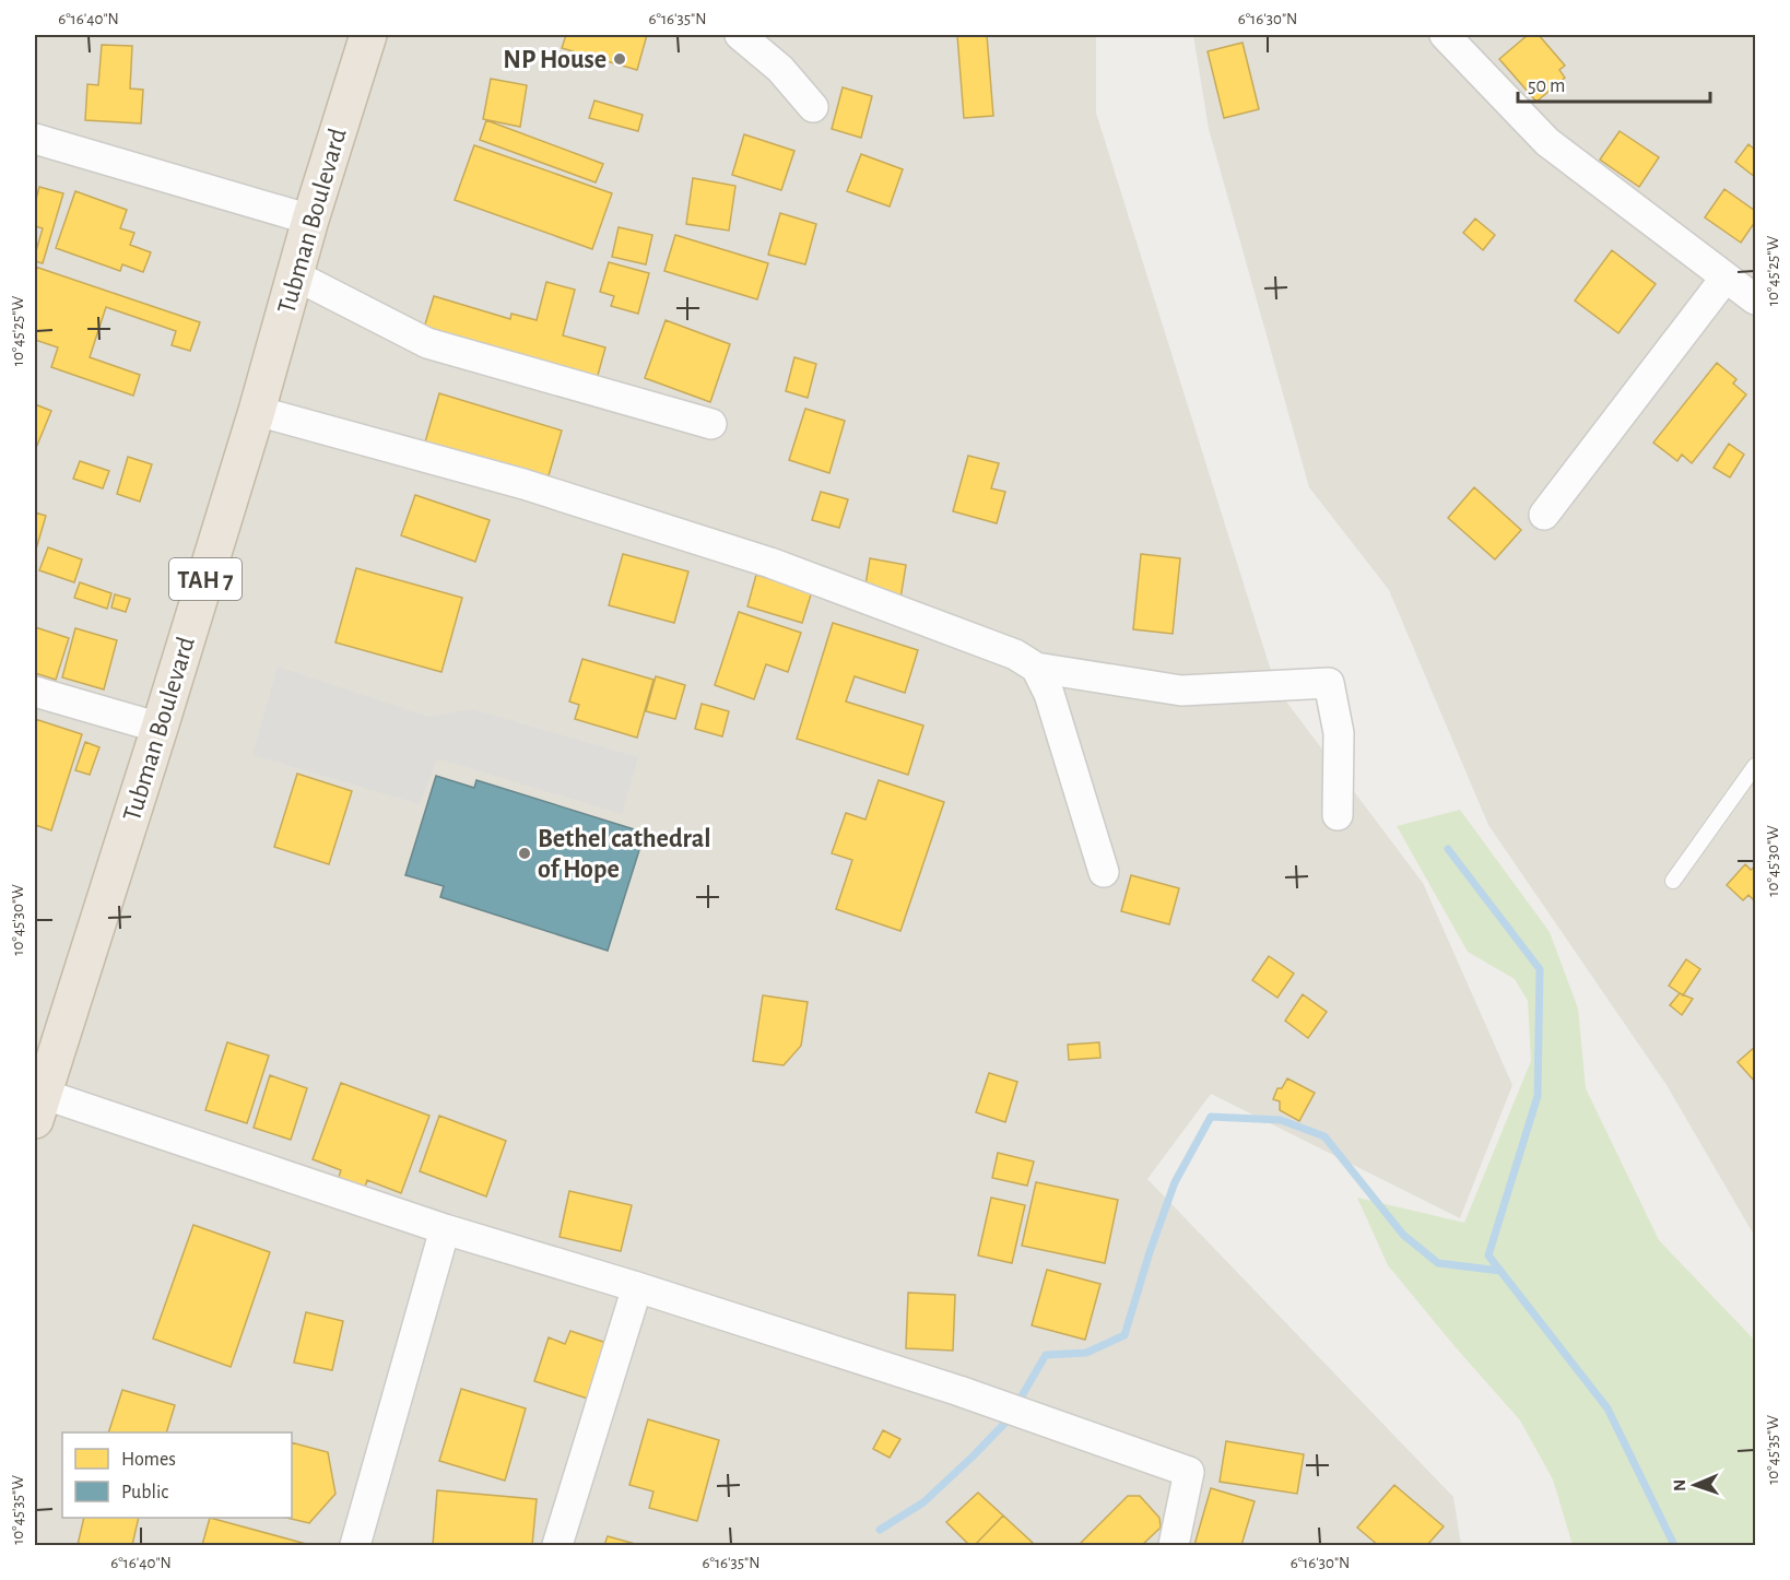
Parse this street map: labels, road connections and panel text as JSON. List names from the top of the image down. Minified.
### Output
{"streets":{"highway":["Tubman Boulevard","TAH 7"]},"places":["NP House","Bethel cathedral of Hope"],"legend":["Homes","Public"],"scale_bar":"50 m","north":"left","coordinates":["6°16'40\"N","6°16'35\"N","6°16'30\"N","10°45'25\"W","10°45'30\"W","10°45'35\"W"]}
